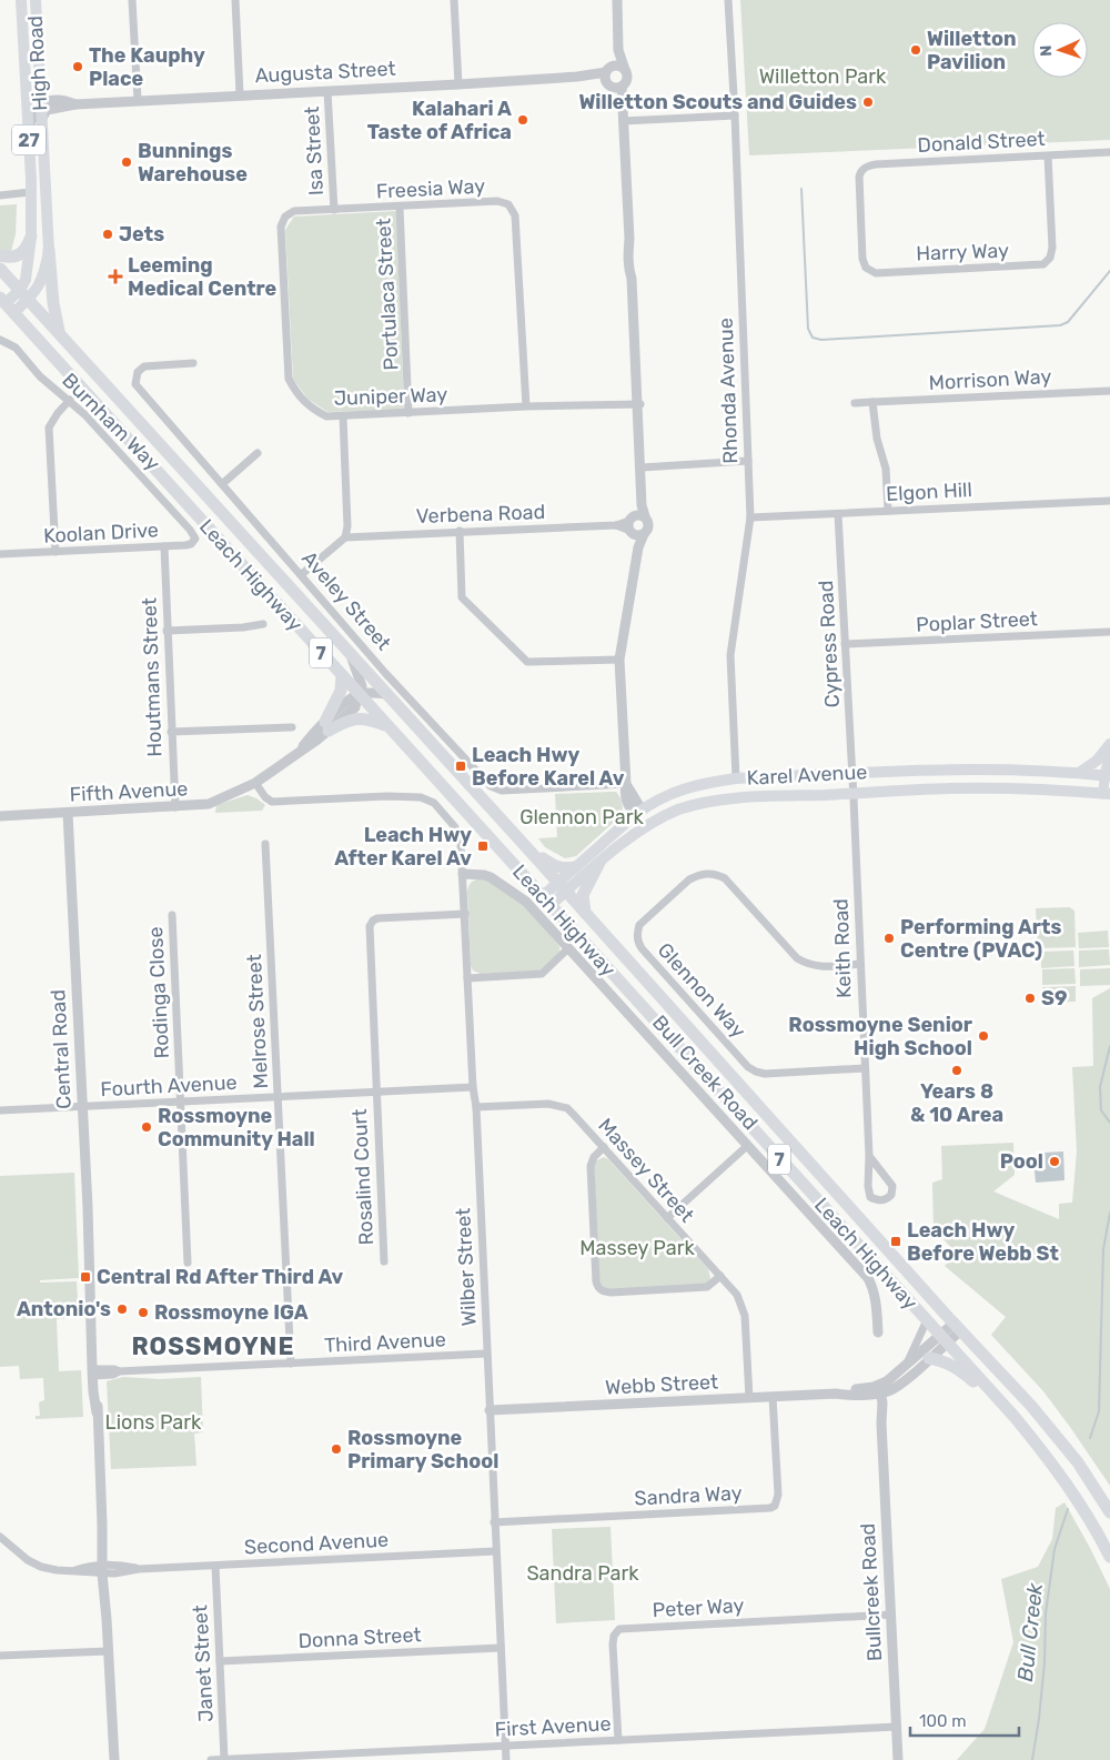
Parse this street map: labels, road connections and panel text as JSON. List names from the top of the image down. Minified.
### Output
{"streets":{"highway":["27","Leach Highway","7"],"main road":["High Road","Karel Avenue"],"street":["Augusta Street","Donald Street","Isa Street","Freesia Way","Harry Way","Portulaca Street","Morrison Way","Rhonda Avenue","Juniper Way","Burnham Way","Elgon Hill","Verbena Road","Koolan Drive","Aveley Street","Poplar Street","Cypress Road","Houtmans Street","Fifth Avenue","Keith Road","Glennon Way","Rodinga Close","Melrose Street","Central Road","Bull Creek Road","Fourth Avenue","Massey Street","Rosalind Court","Wilber Street","Third Avenue","Webb Street","Sandra Way","Second Avenue","Bullcreek Road","Peter Way","Donna Street","Janet Street","First Avenue"]},"crossings":[["High Road","Augusta Street"],["High Road","27"],["High Road","Leach Highway"],["Augusta Street","Isa Street"],["27","Leach Highway"],["Donald Street","Harry Way"],["Isa Street","Freesia Way"],["Freesia Way","Portulaca Street"],["Freesia Way","Juniper Way"],["Portulaca Street","Juniper Way"],["Rhonda Avenue","Elgon Hill"],["Rhonda Avenue","Karel Avenue"],["Burnham Way","Koolan Drive"],["Elgon Hill","Cypress Road"],["Koolan Drive","Houtmans Street"],["Leach Highway","Karel Avenue"],["Leach Highway","Fifth Avenue"],["Leach Highway","Webb Street"],["Poplar Street","Cypress Road"],["Cypress Road","Karel Avenue"],["Cypress Road","Keith Road"],["Houtmans Street","Fifth Avenue"],["Karel Avenue","Keith Road"],["Fifth Avenue","Central Road"],["Fifth Avenue","Wilber Street"],["Keith Road","Glennon Way"],["Rodinga Close","Fourth Avenue"],["Melrose Street","Fourth Avenue"],["Melrose Street","Third Avenue"],["Central Road","Fourth Avenue"],["Central Road","Third Avenue"],["Central Road","Second Avenue"],["Bull Creek Road","Wilber Street"],["Fourth Avenue","Rosalind Court"],["Fourth Avenue","Wilber Street"],["Massey Street","Wilber Street"],["Massey Street","Webb Street"],["Rosalind Court","Wilber Street"],["Wilber Street","Third Avenue"],["Wilber Street","Webb Street"],["Wilber Street","Sandra Way"],["Wilber Street","Second Avenue"],["Wilber Street","Donna Street"],["Wilber Street","First Avenue"],["Webb Street","Sandra Way"],["Webb Street","Bullcreek Road"],["Second Avenue","Janet Street"],["Bullcreek Road","Peter Way"],["Bullcreek Road","First Avenue"],["Peter Way","First Avenue"],["Donna Street","Janet Street"],["Janet Street","First Avenue"]],"districts":["ROSSMOYNE"],"water":["Bull Creek"],"parks":["Willetton Park","Glennon Park","Massey Park","Lions Park","Sandra Park"],"places":{"other":["Willetton Pavilion","The Kauphy Place","Willetton Scouts and Guides","Kalahari A Taste of Africa","Bunnings Warehouse","Jets","Performing Arts Centre (PVAC)","S9","Rossmoyne Senior High School","Years 8 & 10 Area","Rossmoyne Community Hall","Pool","Antonio's","Rossmoyne IGA","Rossmoyne Primary School"],"health":["Leeming Medical Centre"],"transit":["Leach Hwy Before Karel Av","Leach Hwy After Karel Av","Leach Hwy Before Webb St","Central Rd After Third Av"]},"scale_bar":"100 m","north":"left"}
